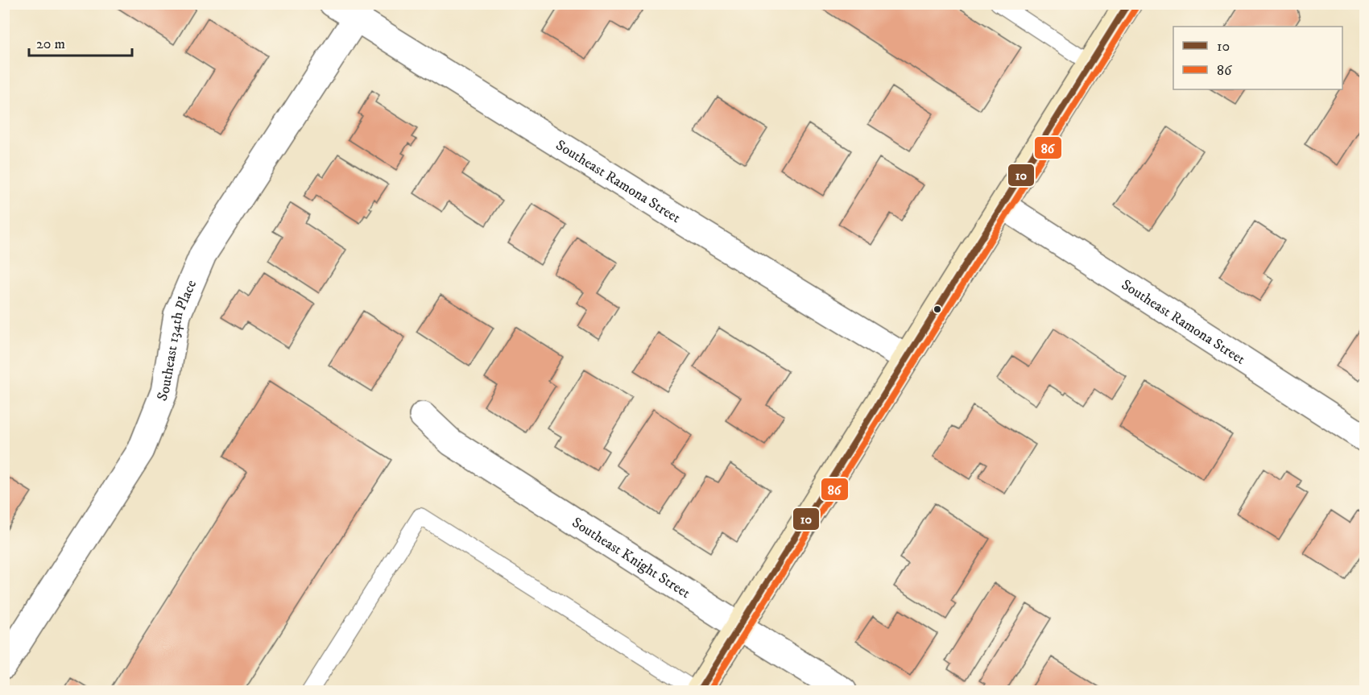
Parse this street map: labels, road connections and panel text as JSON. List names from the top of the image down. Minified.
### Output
{"streets":{"street":["Southeast Ramona Street","Southeast 134th Place","Southeast Knight Street"]},"crossings":[["Southeast Ramona Street","Southeast 134th Place"]],"lines":["transit line 10","transit line 86"],"legend":["10","86"],"scale_bar":"20 m"}
